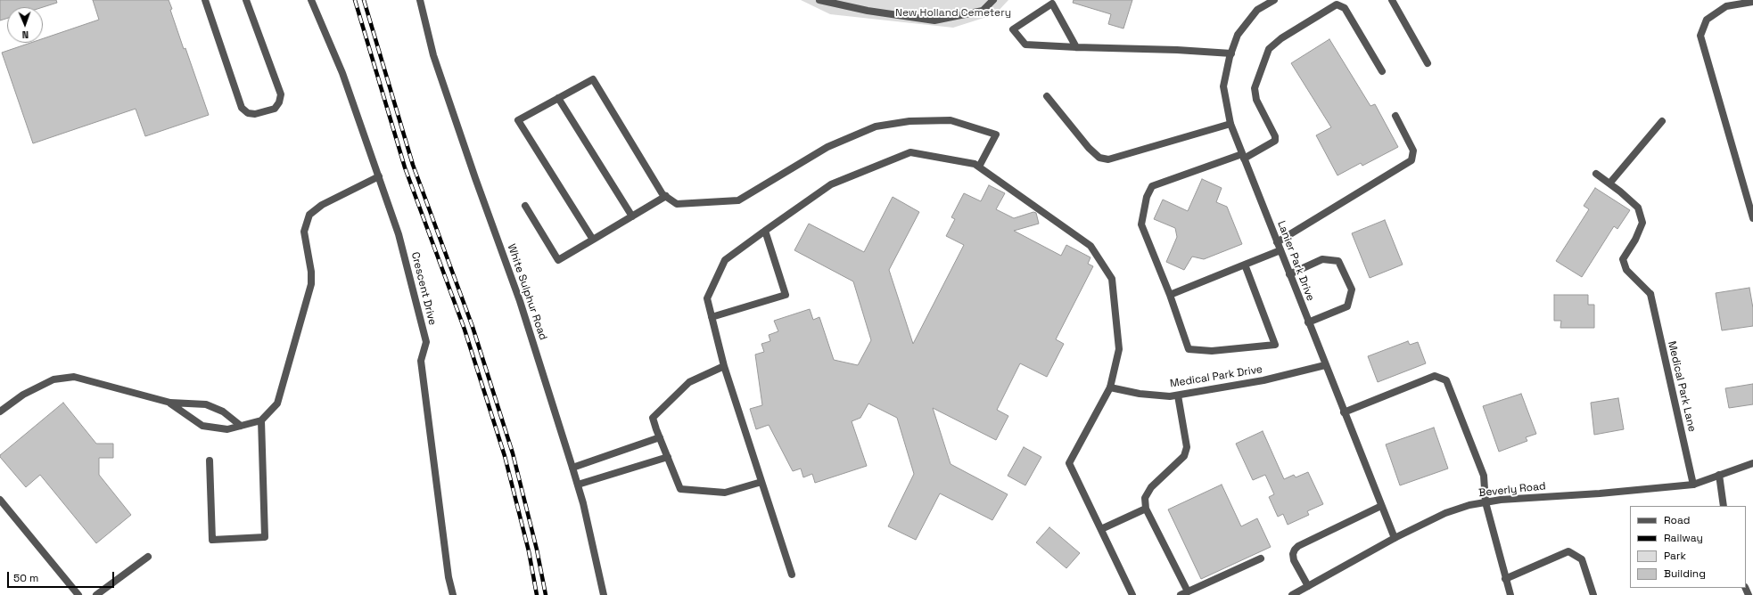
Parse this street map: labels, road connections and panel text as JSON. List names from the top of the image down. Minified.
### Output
{"streets":{"street":["Lanier Park Drive","Crescent Drive","White Sulphur Road","Medical Park Drive","Medical Park Lane","Beverly Road"]},"crossings":[["Lanier Park Drive","Medical Park Drive"],["Lanier Park Drive","Beverly Road"],["Medical Park Lane","Beverly Road"]],"parks":["New Holland Cemetery"],"legend":["Road","Railway","Park","Building"],"scale_bar":"50 m","north":"bottom"}
